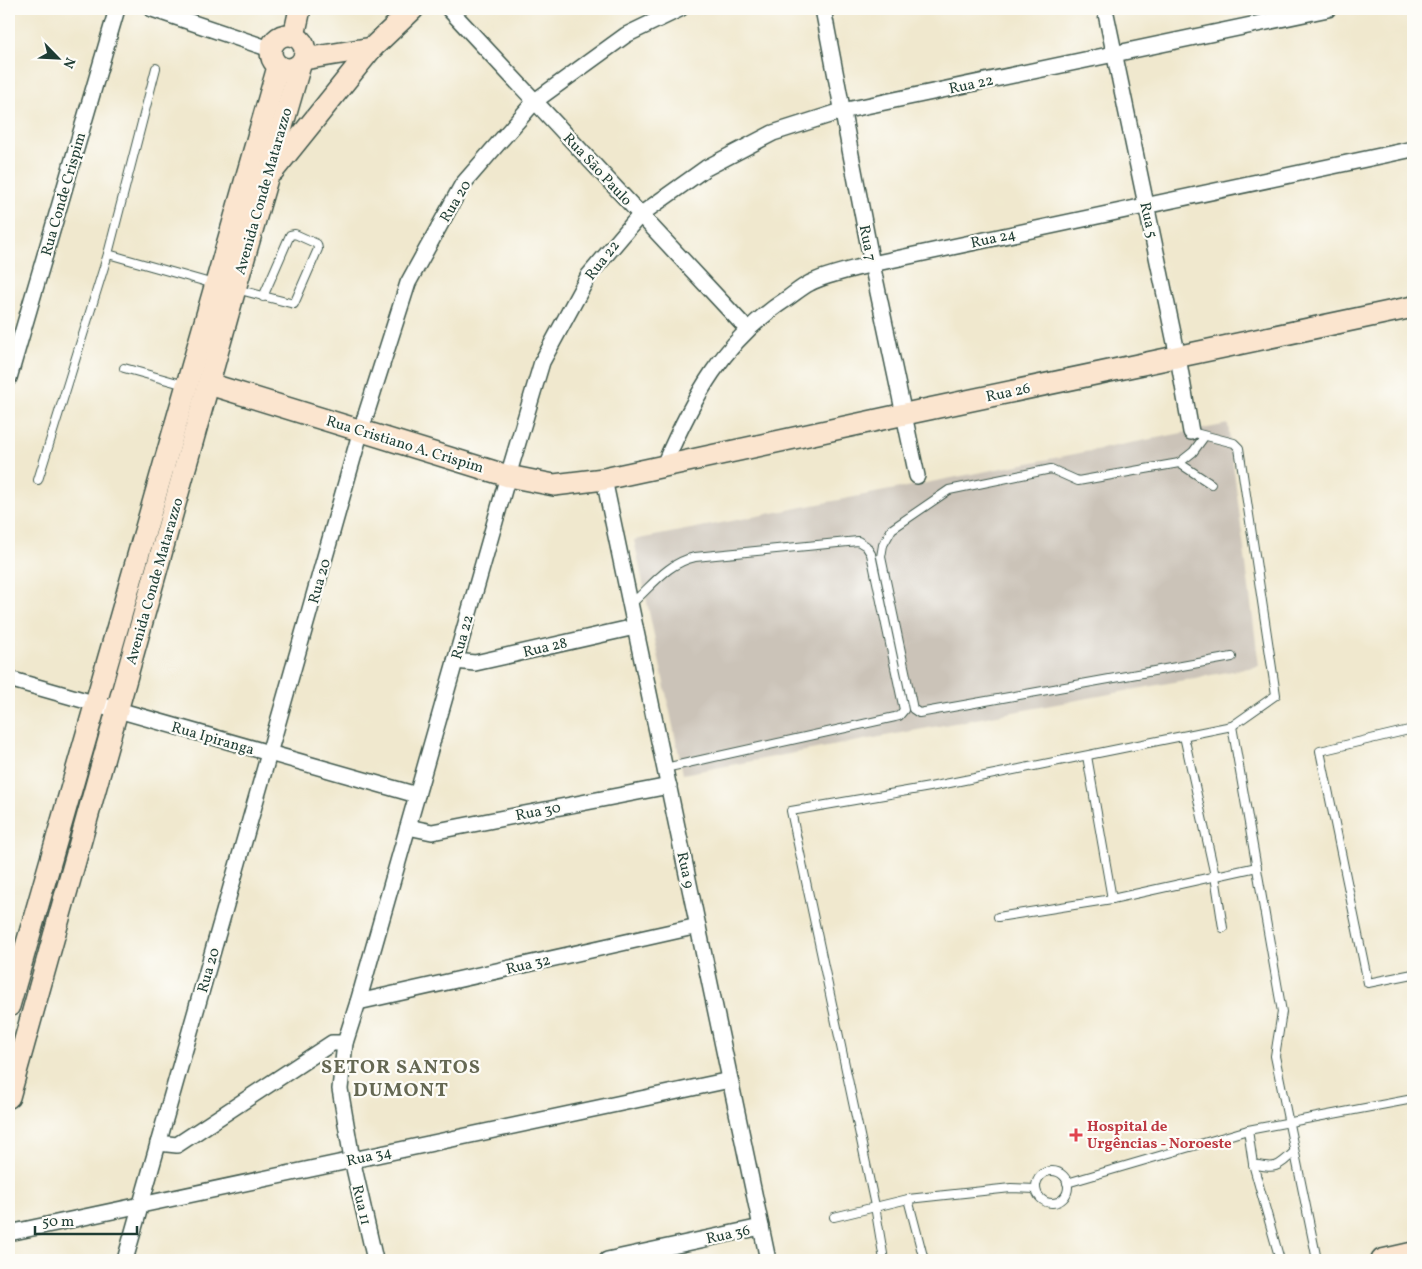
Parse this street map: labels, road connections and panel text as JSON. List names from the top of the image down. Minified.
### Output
{"streets":{"street":["Rua 22","Rua São Paulo","Avenida Conde Matarazzo","Rua Conde Crispim","Rua 20","Rua 5","Rua 24","Rua 7","Rua 26","Rua Cristiano A. Crispim","Rua 28","Rua Ipiranga","Rua 30","Rua 9","Rua 32","Rua 34","Rua 11","Rua 36"]},"crossings":[["Rua 22","Rua São Paulo"],["Rua 22","Rua 5"],["Rua 22","Rua 7"],["Rua 22","Rua Cristiano A. Crispim"],["Rua 22","Rua 28"],["Rua 22","Rua Ipiranga"],["Rua 22","Rua 30"],["Rua 22","Rua 32"],["Rua 22","Rua 11"],["Rua São Paulo","Rua 20"],["Rua São Paulo","Rua 24"],["Avenida Conde Matarazzo","Rua Cristiano A. Crispim"],["Avenida Conde Matarazzo","Rua Ipiranga"],["Rua 20","Rua Cristiano A. Crispim"],["Rua 20","Rua Ipiranga"],["Rua 20","Rua 34"],["Rua 5","Rua 24"],["Rua 5","Rua 26"],["Rua 24","Rua 7"],["Rua 24","Rua 26"],["Rua 7","Rua 26"],["Rua 26","Rua Cristiano A. Crispim"],["Rua 26","Rua 9"],["Rua Cristiano A. Crispim","Rua 9"],["Rua 28","Rua 9"],["Rua 30","Rua 9"],["Rua 9","Rua 32"],["Rua 9","Rua 34"],["Rua 9","Rua 36"],["Rua 32","Rua 11"],["Rua 34","Rua 11"]],"districts":["SETOR SANTOS DUMONT"],"places":{"health":["Hospital de Urgências - Noroeste"]},"scale_bar":"50 m","north":"bottom right"}
